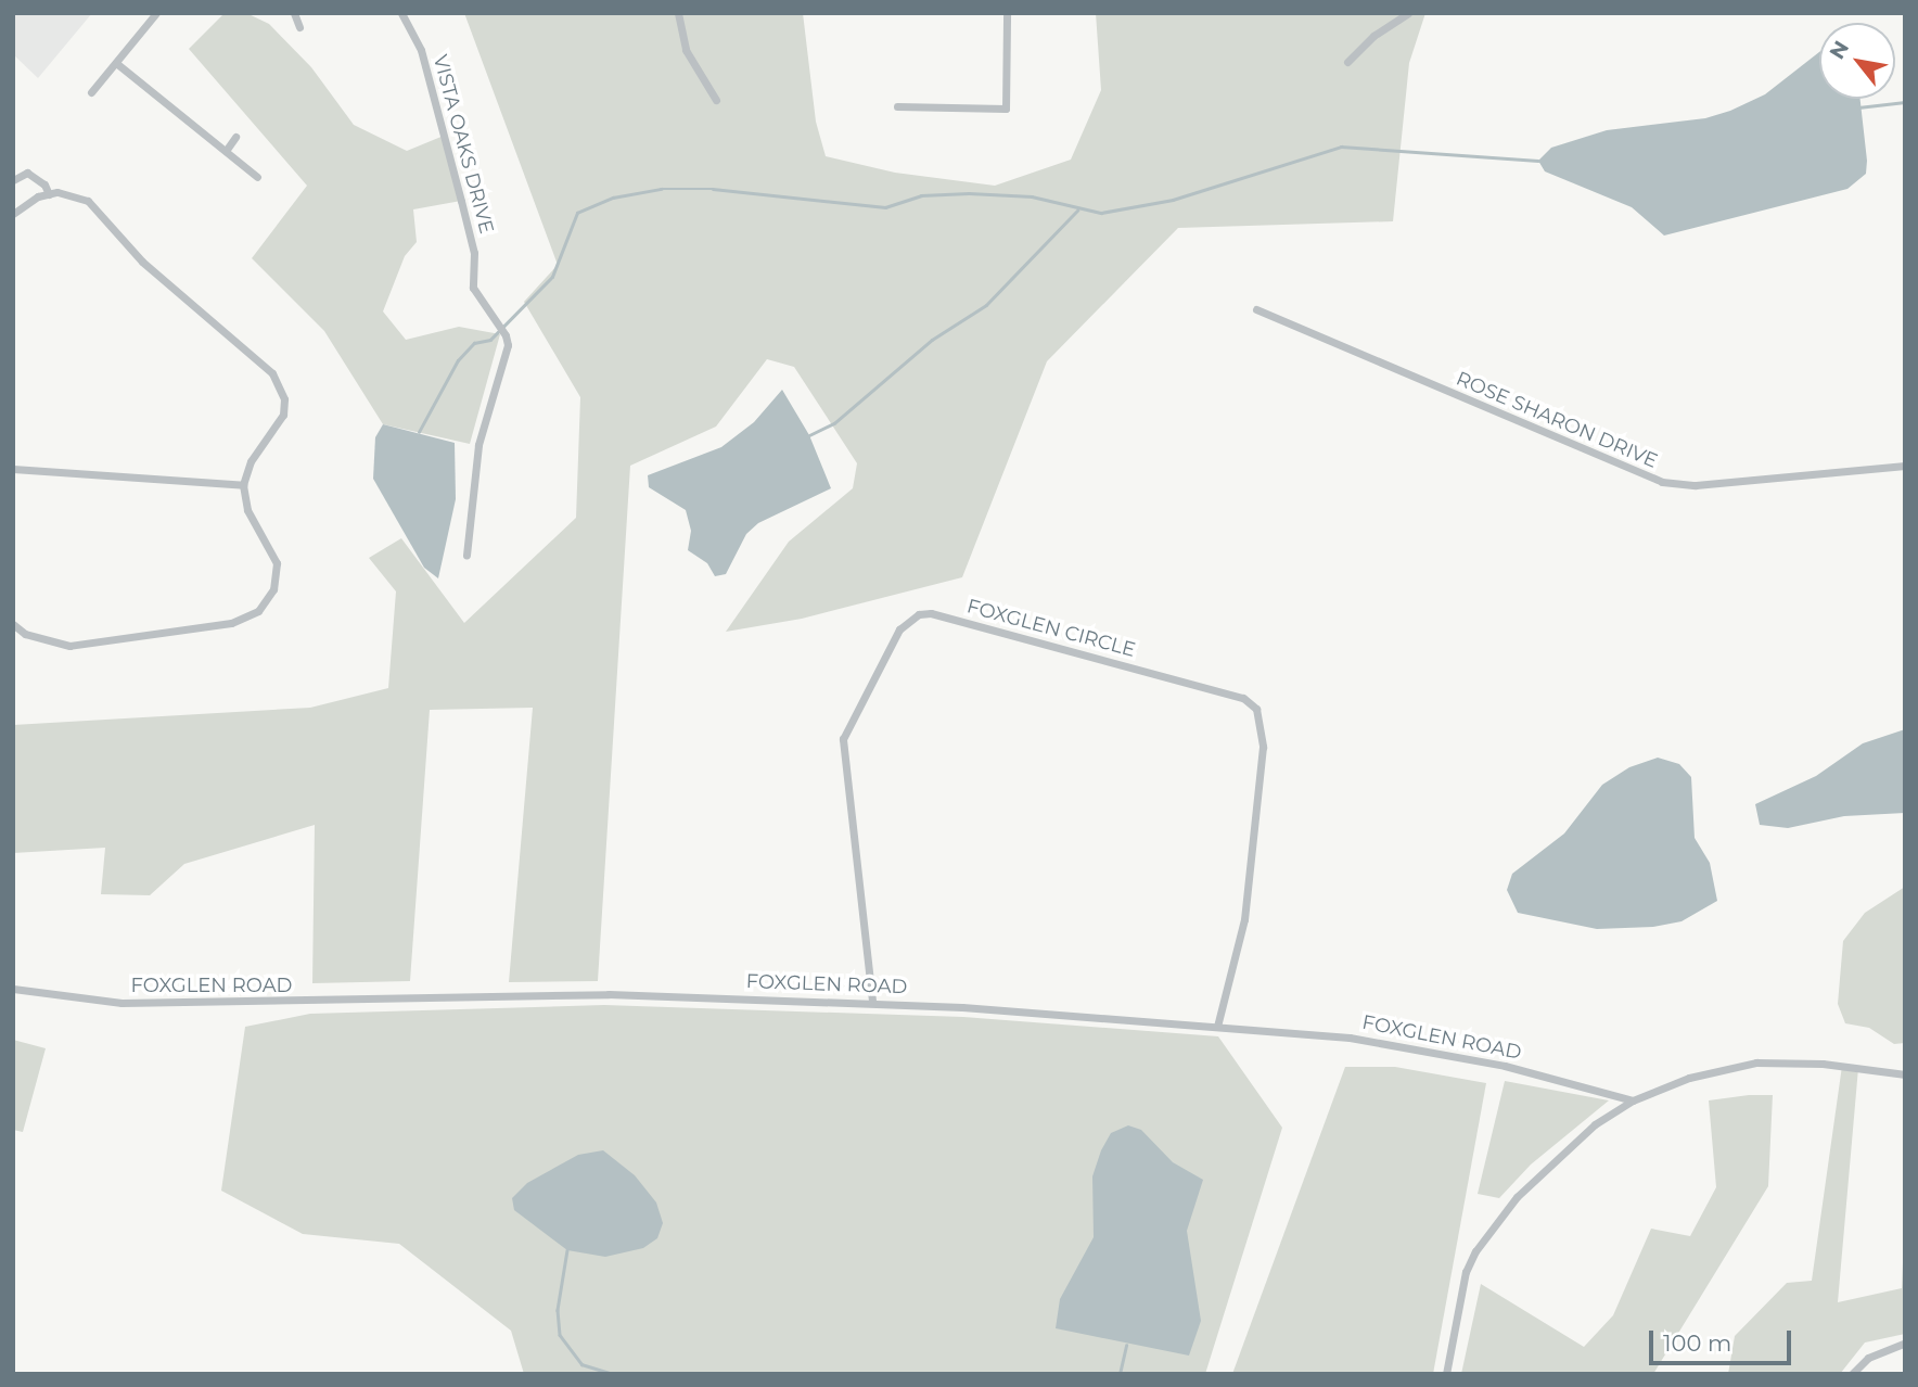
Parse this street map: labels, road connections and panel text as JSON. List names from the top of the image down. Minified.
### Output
{"streets":{"street":["VISTA OAKS DRIVE","ROSE SHARON DRIVE","FOXGLEN CIRCLE","FOXGLEN ROAD"]},"crossings":[["FOXGLEN CIRCLE","FOXGLEN ROAD"]],"scale_bar":"100 m","north":"top left"}
